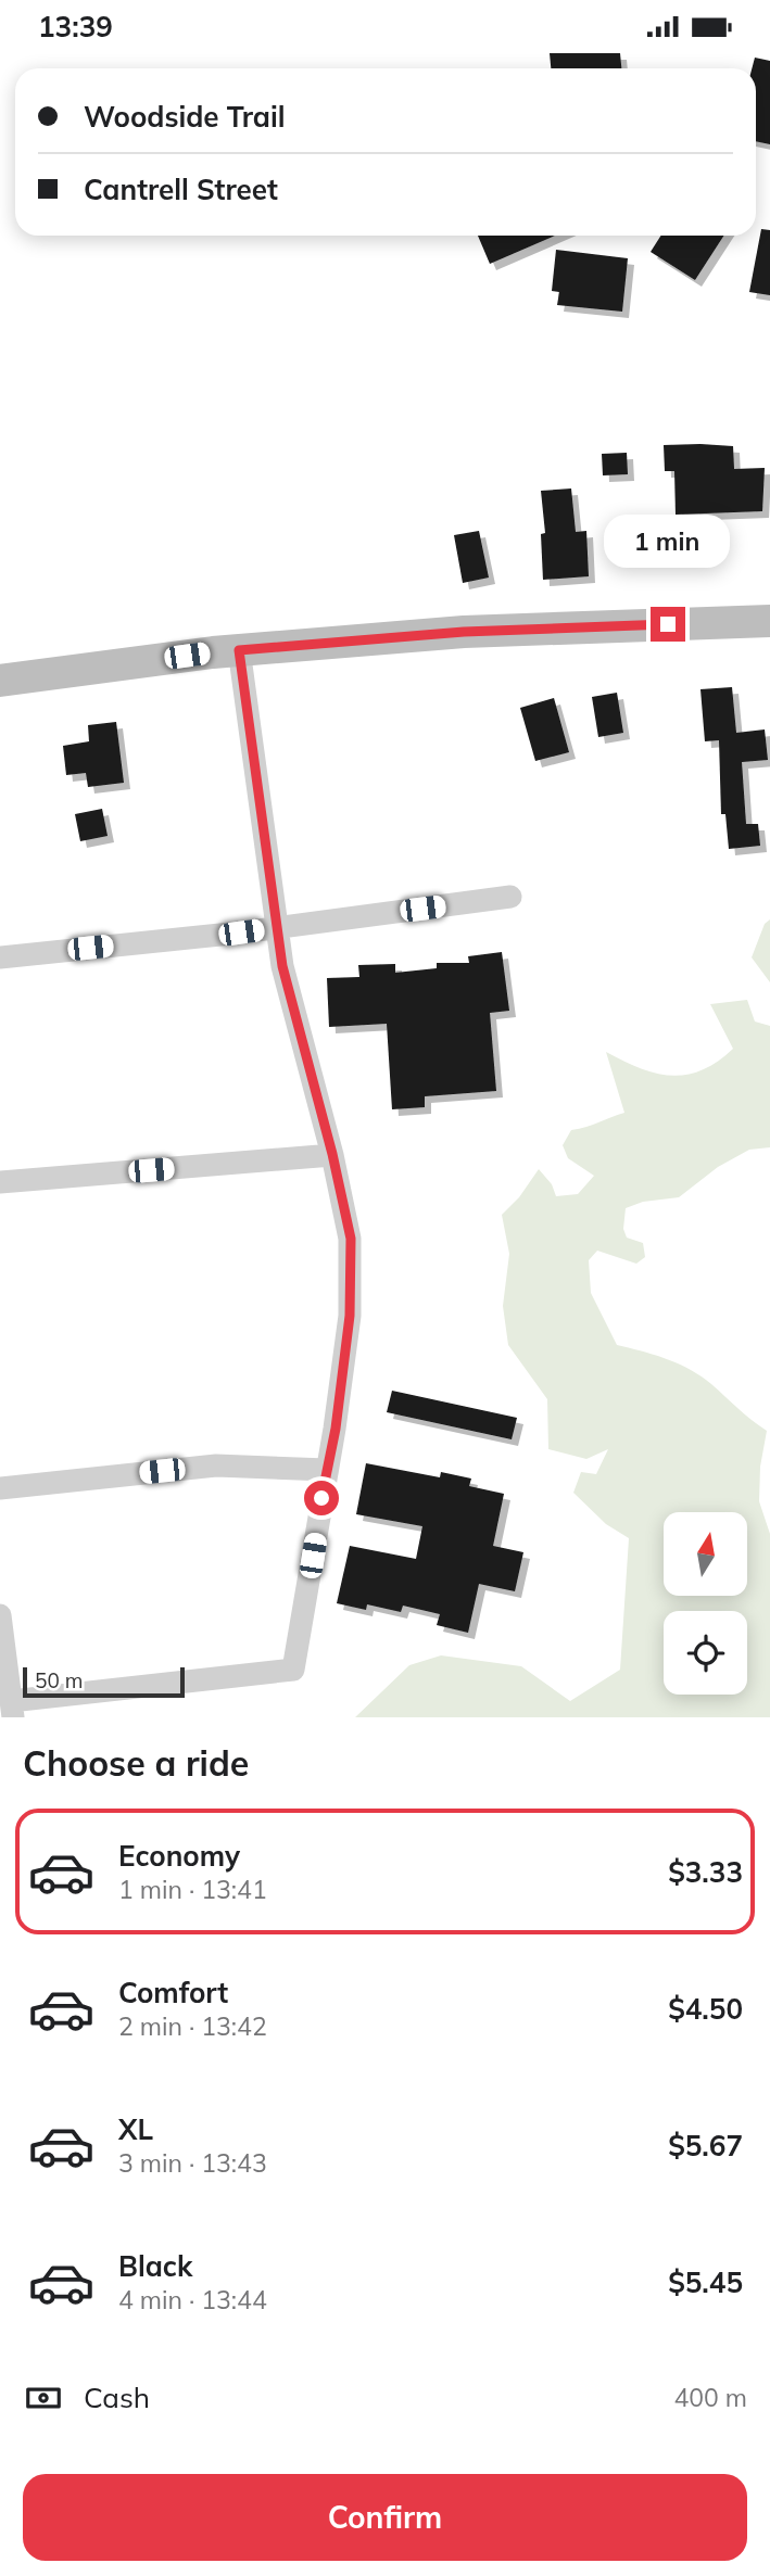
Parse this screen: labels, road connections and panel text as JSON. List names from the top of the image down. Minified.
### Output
{"scale_bar":"50 m","north":"top","page":{"status":"13:39","banner":["Woodside Trail","Cantrell Street"],"bubble":"1 min","scale":"50 m","heading":"Choose a ride","list":[{"name":"Economy","note":"1 min · 13:41","value":"$3.33"},{"name":"Comfort","note":"2 min · 13:42","value":"$4.50"},{"name":"XL","note":"3 min · 13:43","value":"$5.67"},{"name":"Black","note":"4 min · 13:44","value":"$5.45"}],"pay":["Cash","400 m"],"buttons":"Confirm"}}
